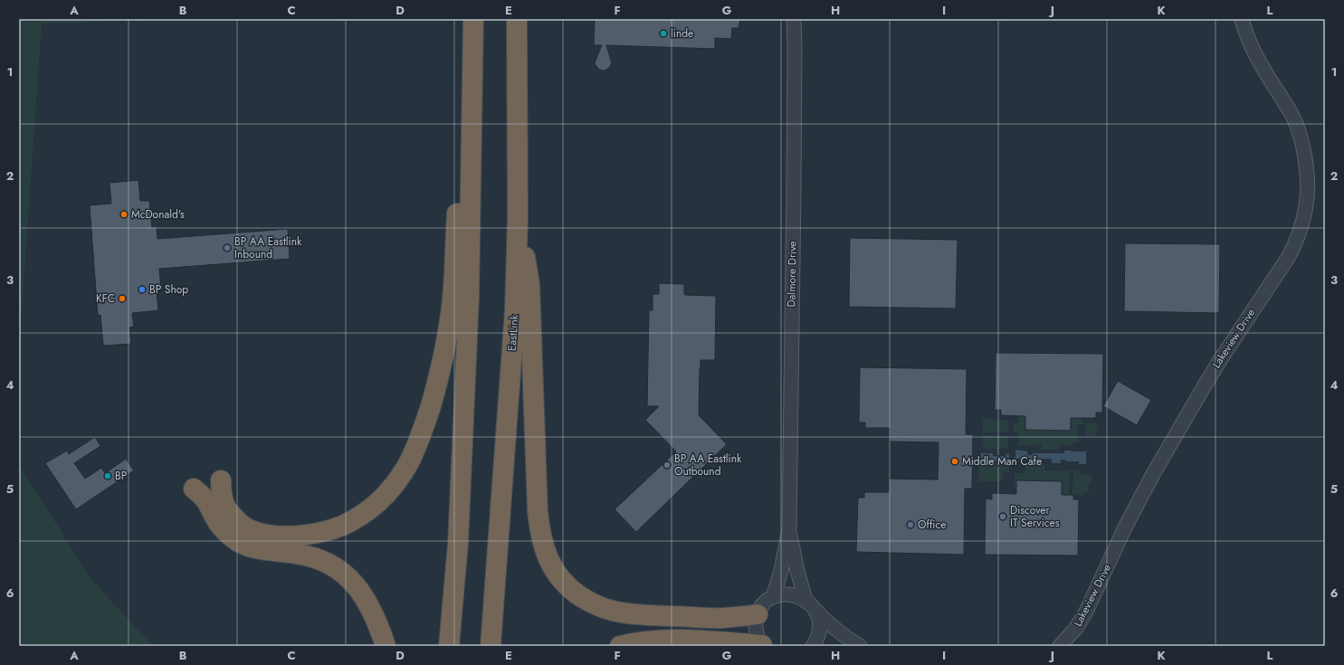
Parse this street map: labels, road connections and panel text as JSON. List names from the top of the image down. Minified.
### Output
{"streets":{"highway":["EastLink"],"street":["Dalmore Drive","Lakeview Drive"]},"places":["linde","McDonald's","BP AA Eastlink Inbound","BP Shop","KFC","Middle Man Cafe","BP AA Eastlink Outbound","BP","Discover IT Services","Office"],"grid":{"columns":["A","B","C","D","E","F","G","H","I","J","K","L"],"rows":["1","2","3","4","5","6"]}}
